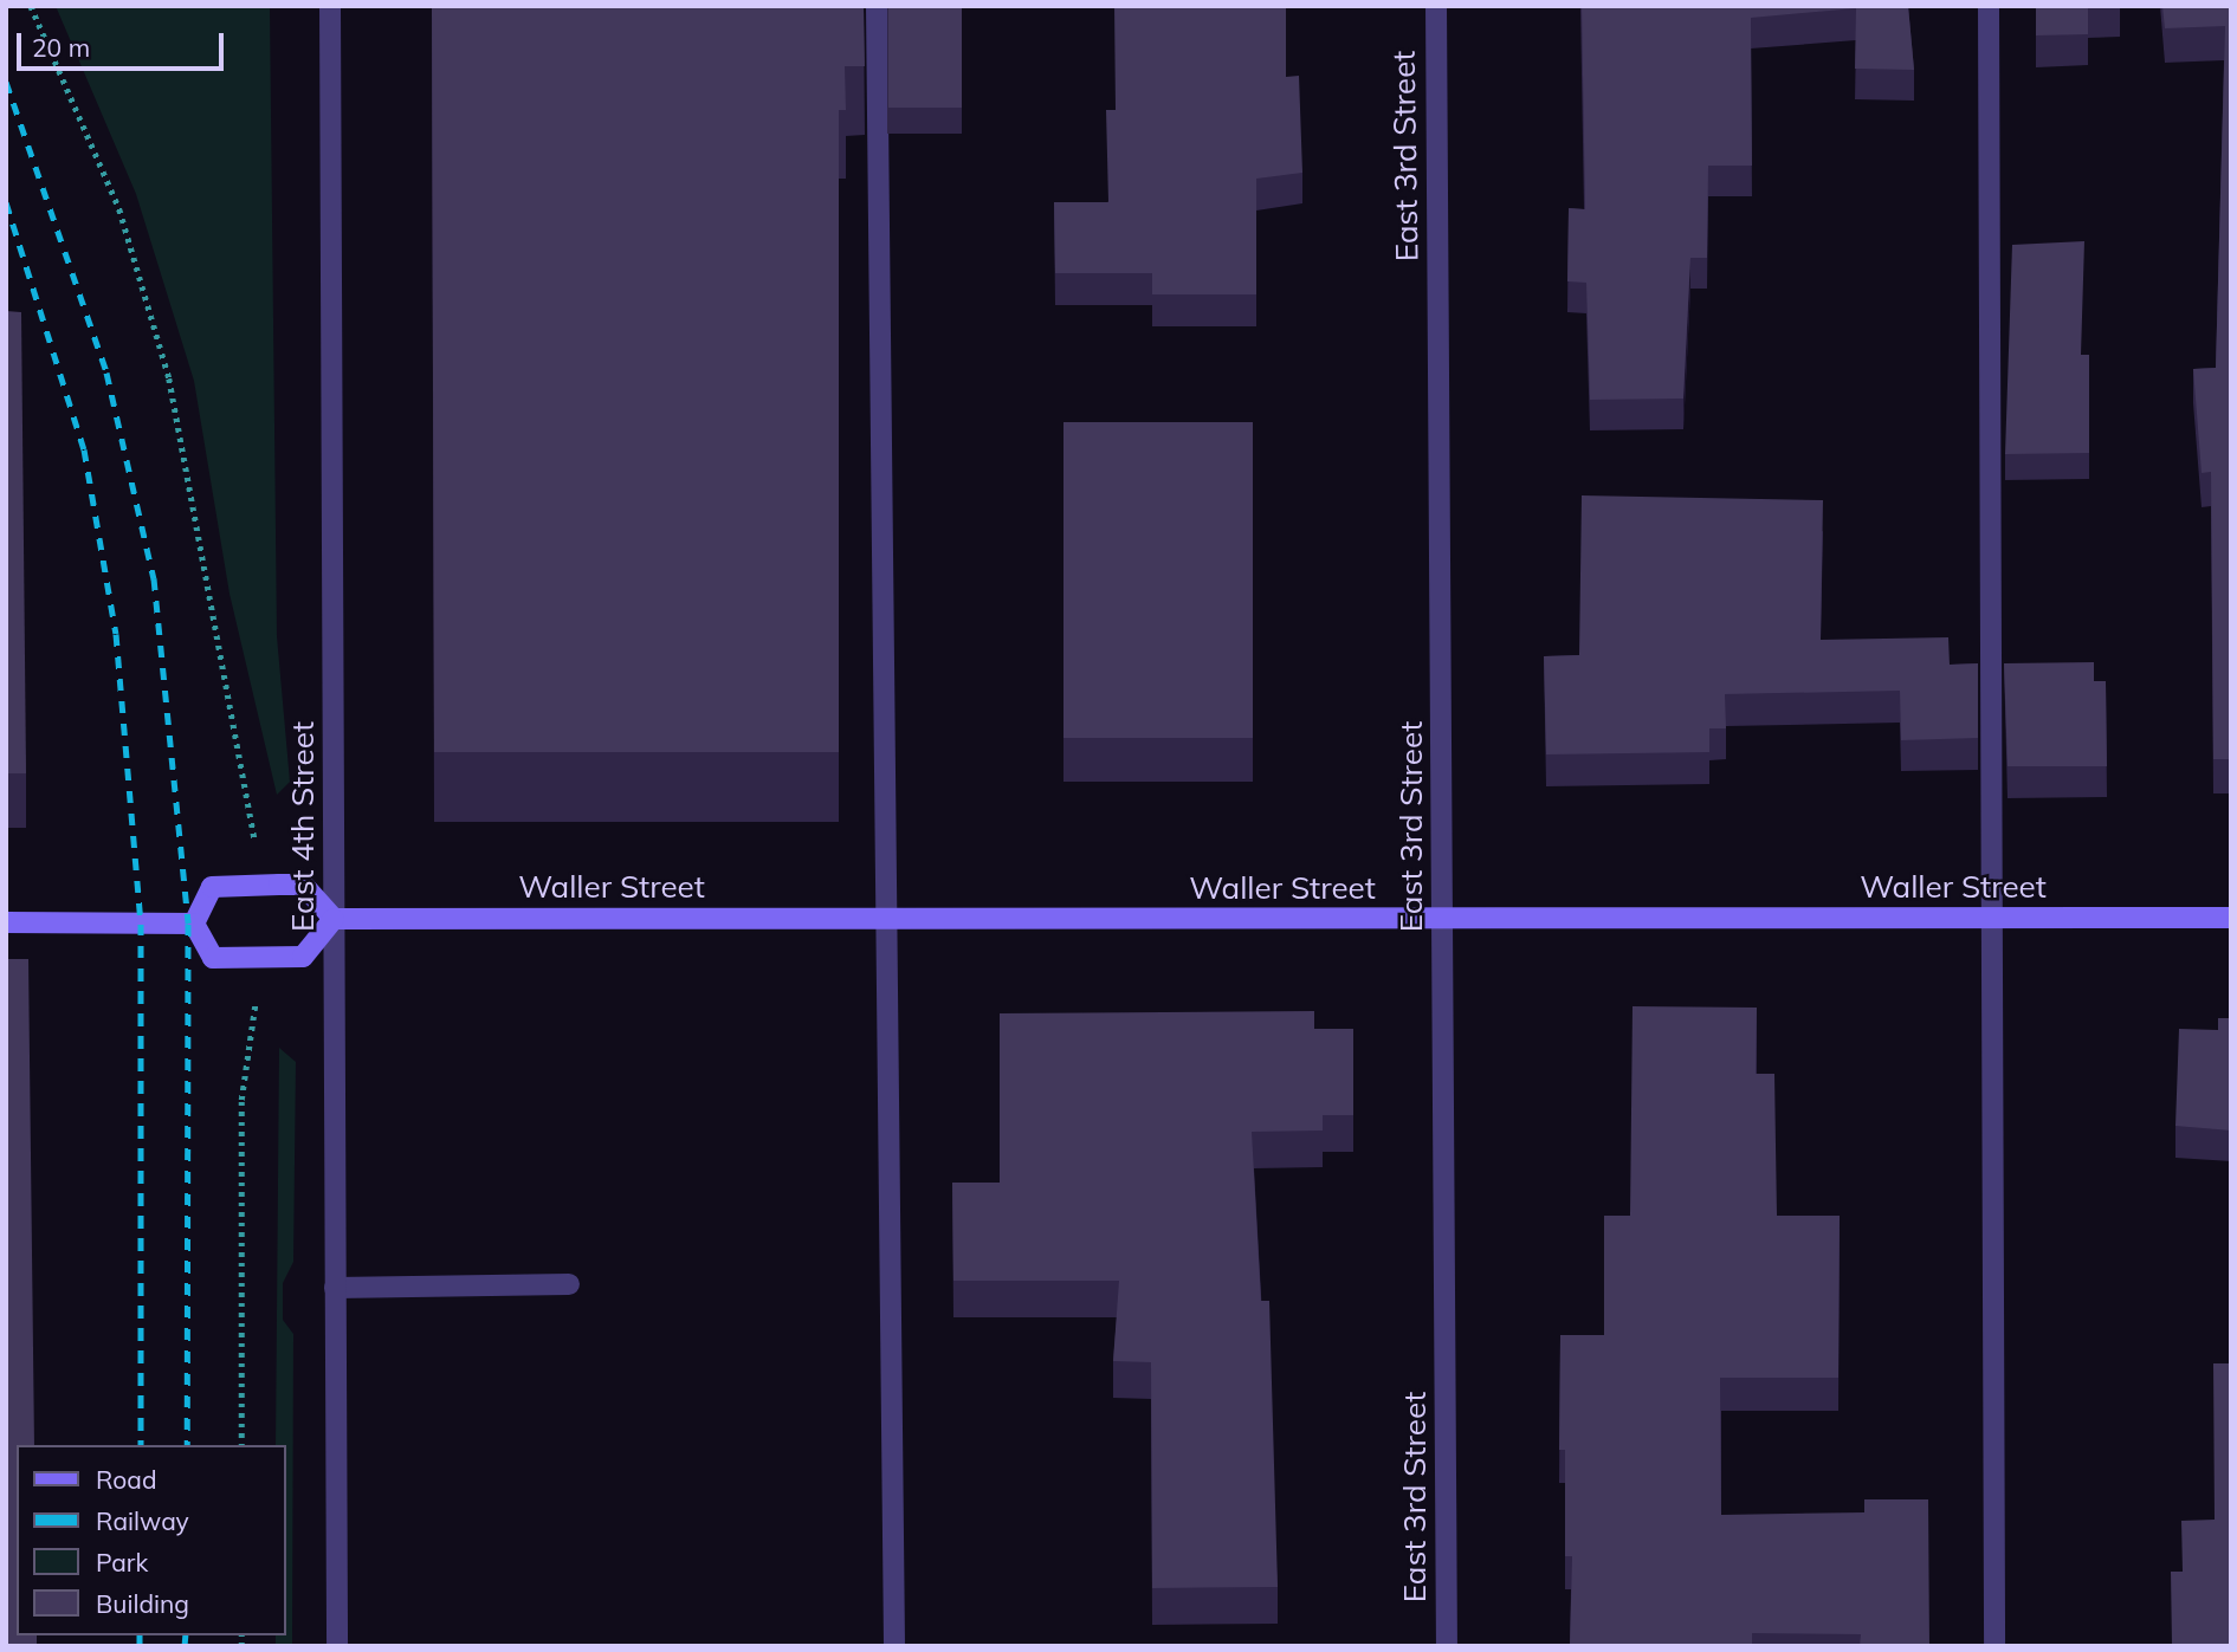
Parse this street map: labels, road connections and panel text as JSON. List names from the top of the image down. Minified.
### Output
{"streets":{"street":["East 3rd Street","East 4th Street","Waller Street"]},"crossings":[["East 3rd Street","Waller Street"],["East 4th Street","Waller Street"]],"legend":["Road","Railway","Park","Building"],"scale_bar":"20 m"}
